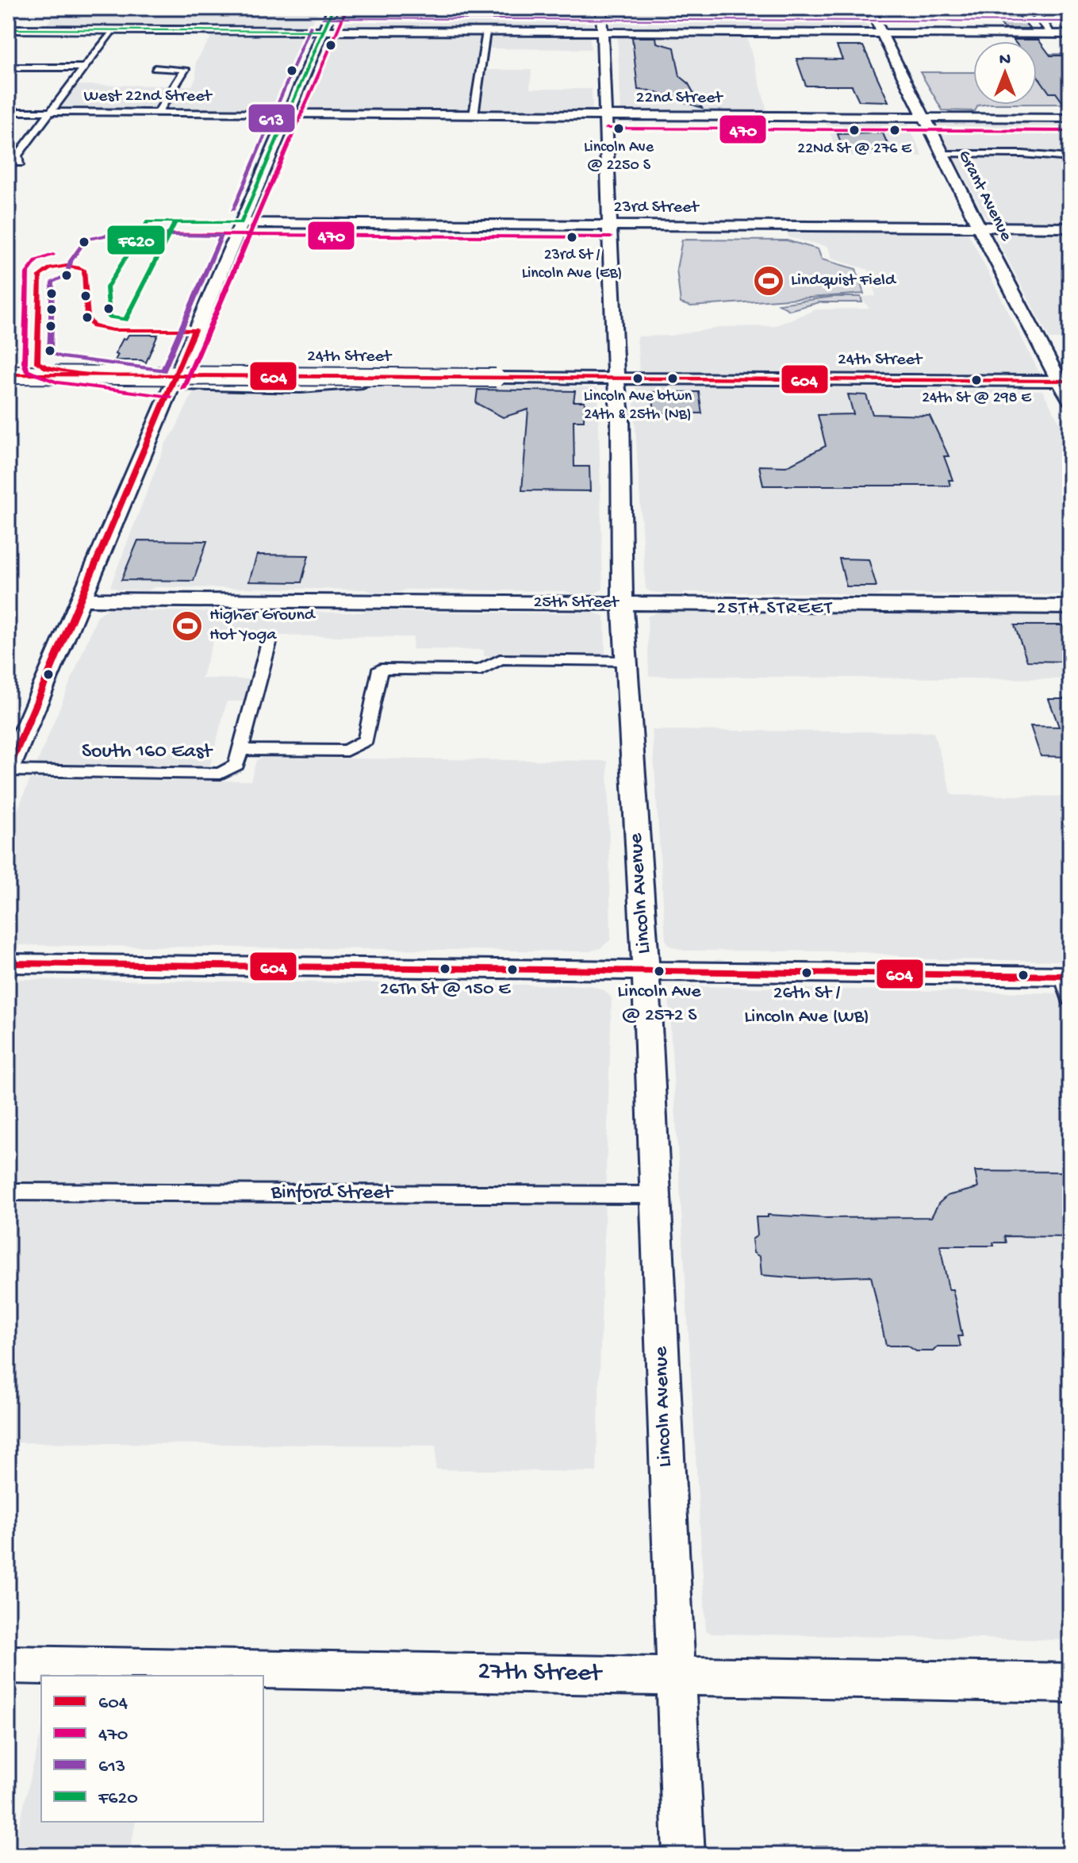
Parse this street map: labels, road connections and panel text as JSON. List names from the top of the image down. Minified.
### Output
{"streets":{"street":["West 22nd Street","22nd Street","Grant Avenue","23rd Street","24th Street","25th Street","South 160 East","Lincoln Avenue","Binford Street","27th Street"]},"crossings":[["West 22nd Street","22nd Street"],["22nd Street","Grant Avenue"],["22nd Street","Lincoln Avenue"],["Grant Avenue","23rd Street"],["Grant Avenue","24th Street"],["23rd Street","Lincoln Avenue"],["24th Street","Lincoln Avenue"],["25th Street","Lincoln Avenue"],["South 160 East","Lincoln Avenue"],["Lincoln Avenue","Binford Street"],["Lincoln Avenue","27th Street"]],"districts":["25TH STREET"],"places":{"other":["Lincoln Ave @ 2250 S","22Nd St @ 276 E","23rd St / Lincoln Ave (EB)","Lincoln Ave btwn 24th & 25th (NB)","24th St @ 298 E","26Th St @ 150 E","Lincoln Ave @ 2572 S","26th St / Lincoln Ave (WB)"],"sports":["Lindquist Field","Higher Ground Hot Yoga"]},"lines":["transit line F620","transit line 470","transit line 613","transit line 604"],"legend":["604","470","613","F620"],"north":"top"}
